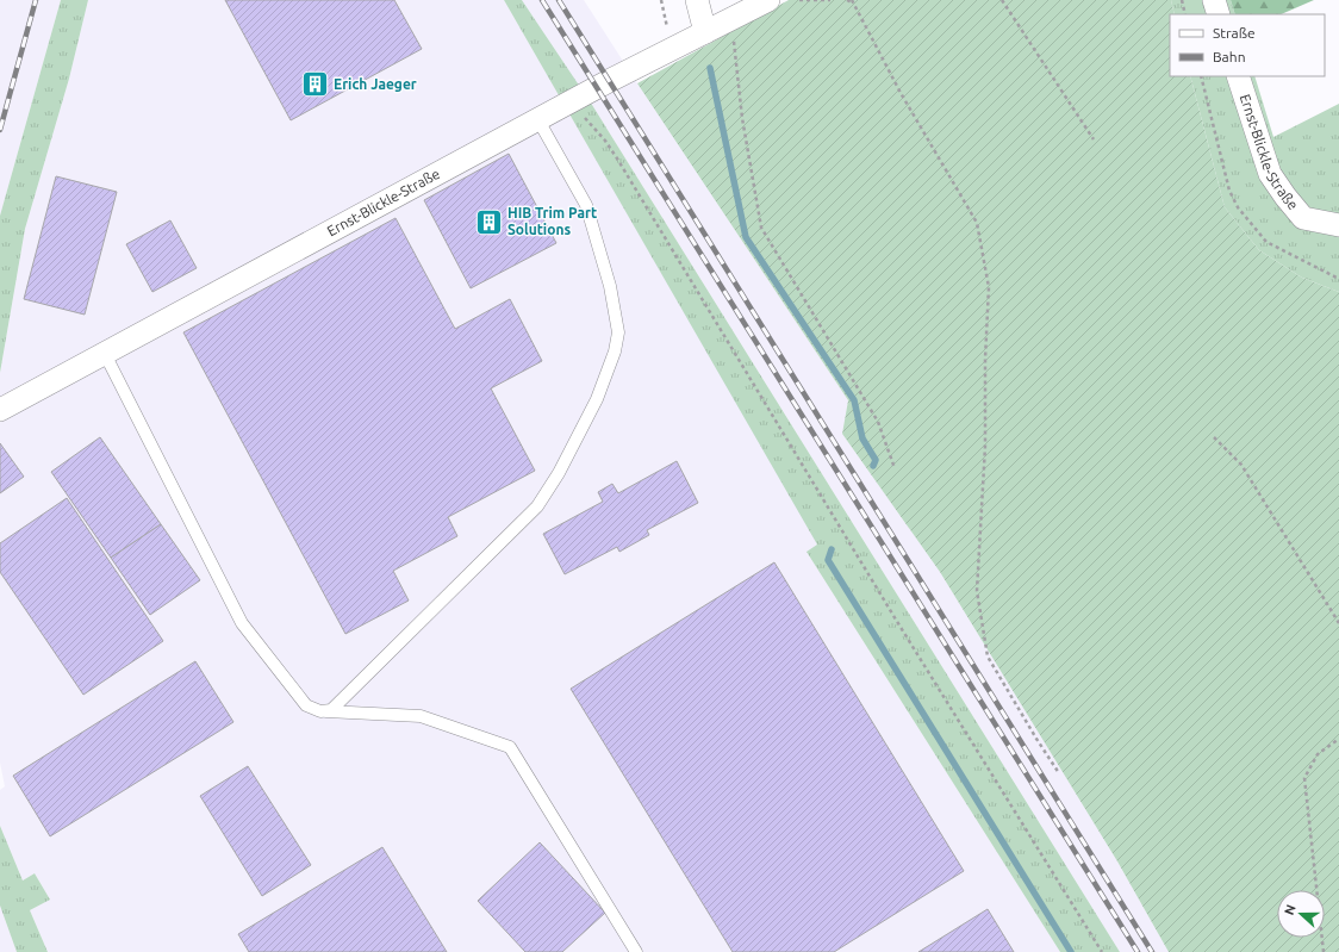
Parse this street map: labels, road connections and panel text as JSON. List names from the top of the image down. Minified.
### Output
{"streets":{"street":["Ernst-Blickle-Straße"]},"places":{"building":["Erich Jaeger","HIB Trim Part Solutions"]},"legend":["Straße","Bahn"],"north":"left"}
